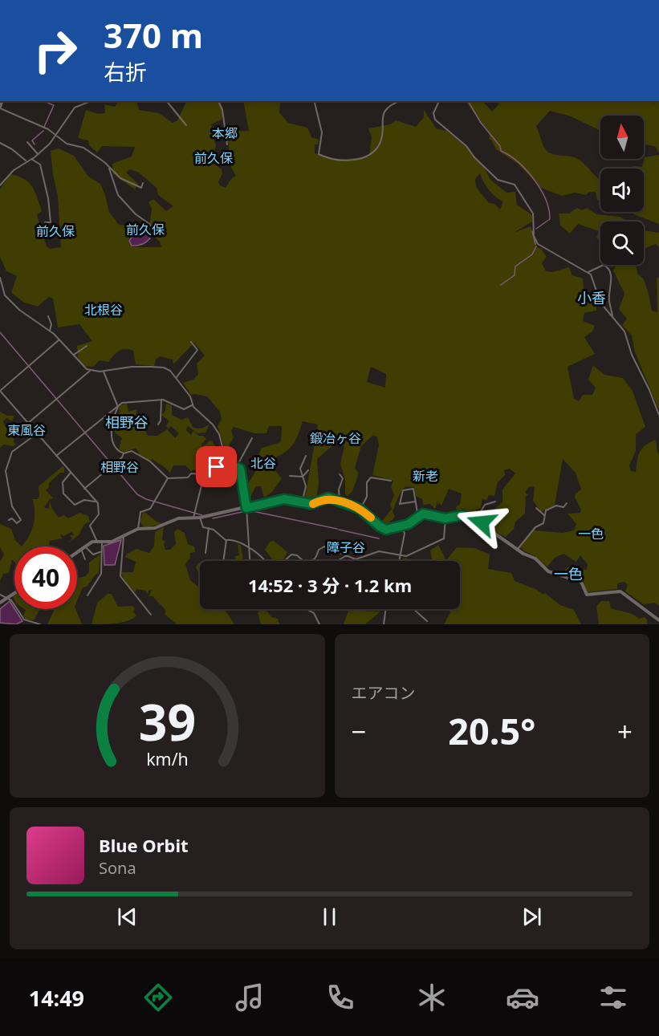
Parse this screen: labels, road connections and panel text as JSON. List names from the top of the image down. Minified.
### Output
{"districts":["本郷","前久保","前久保","前久保","小香","北根谷","相野谷","東風谷","鍛冶ヶ谷","北谷","相野谷","新老","一色","障子谷","一色"],"north":"top","page":{"turn":["370 m","右折"],"limit":"40","trip":"14:52 · 3 分 · 1.2 km","tile":"エアコン","heat":["−","20.5°","+"],"song":["Blue Orbit","Sona"],"tabs":"14:49","gauge":["39","km/h"]}}
